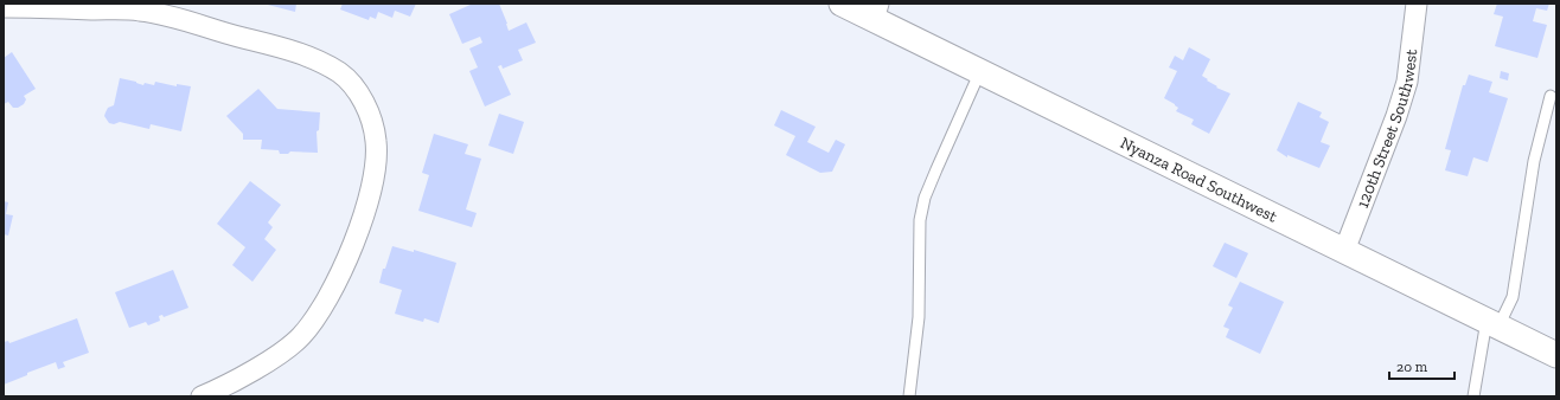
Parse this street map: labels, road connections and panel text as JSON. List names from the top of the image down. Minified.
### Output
{"streets":{"street":["120th Street Southwest","Nyanza Road Southwest"]},"crossings":[["120th Street Southwest","Nyanza Road Southwest"]],"scale_bar":"20 m"}
